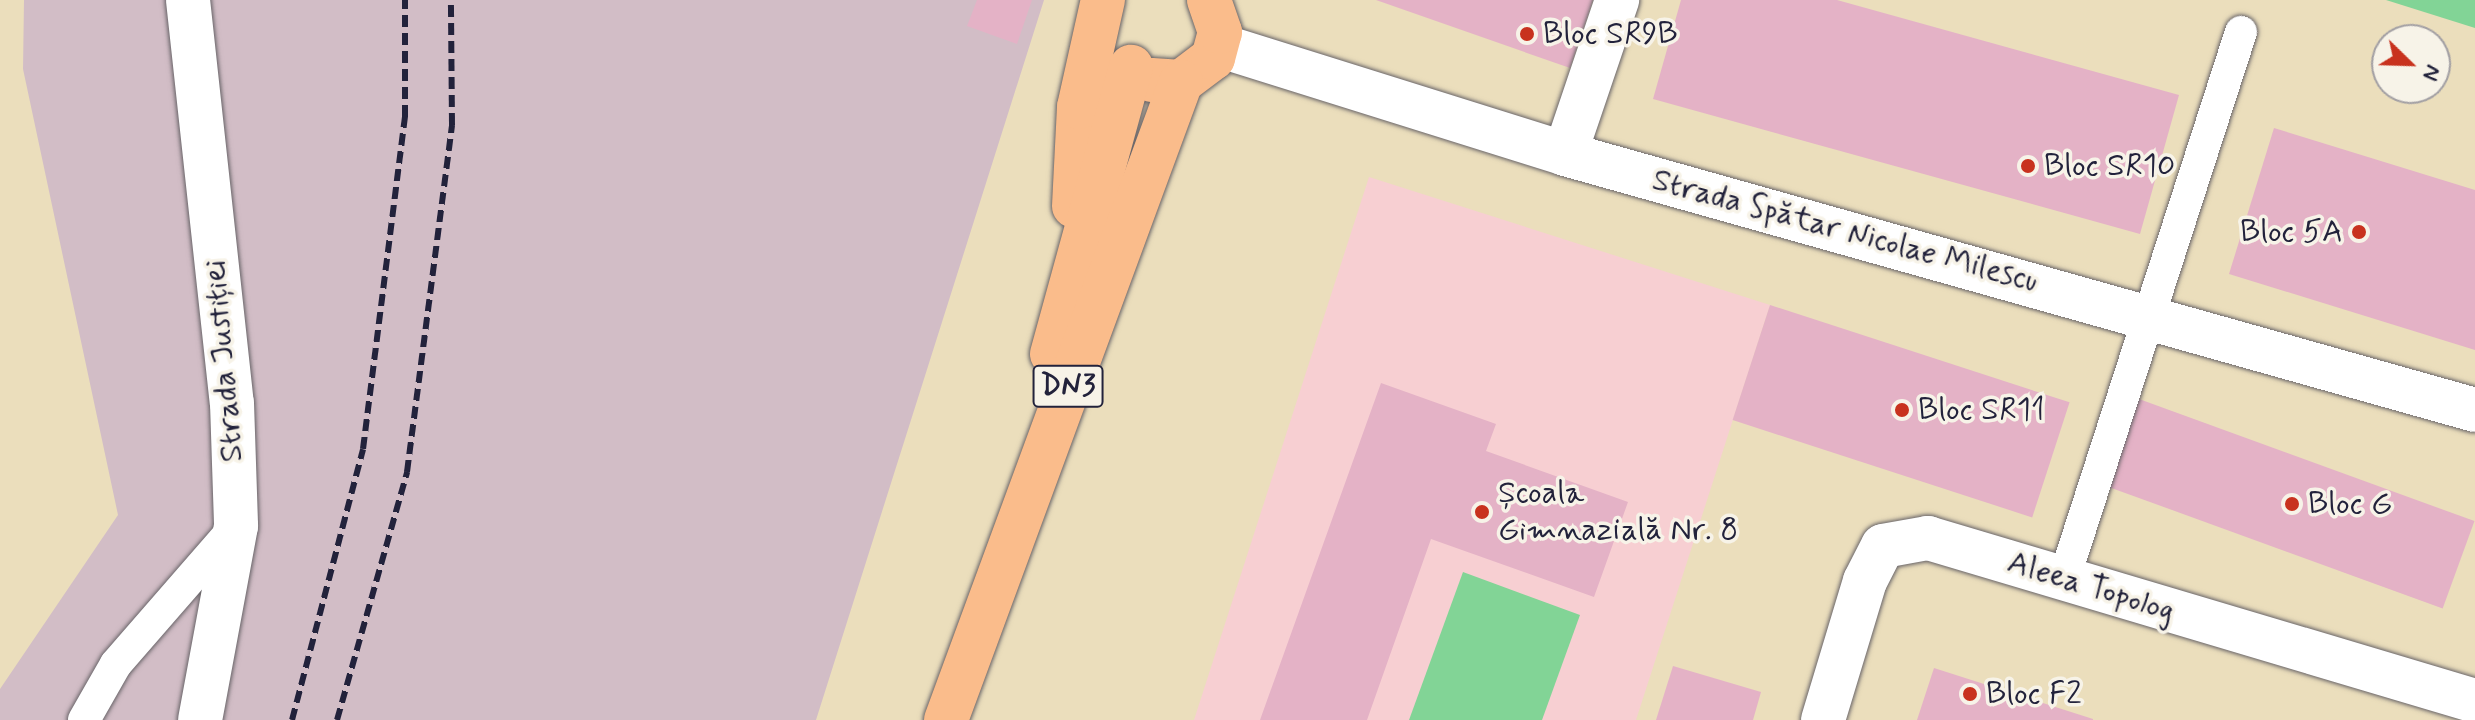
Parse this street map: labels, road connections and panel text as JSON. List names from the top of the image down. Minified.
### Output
{"streets":{"main road":["DN3"],"street":["Strada Spătar Nicolae Milescu","Strada Justiției","Aleea Topolog"]},"crossings":[["Strada Spătar Nicolae Milescu","DN3"]],"places":["Bloc SR9B","Bloc SR10","Bloc 5A","Bloc SR11","Bloc G","Școala Gimnazială Nr. 8","Bloc F2"],"north":"bottom right"}
